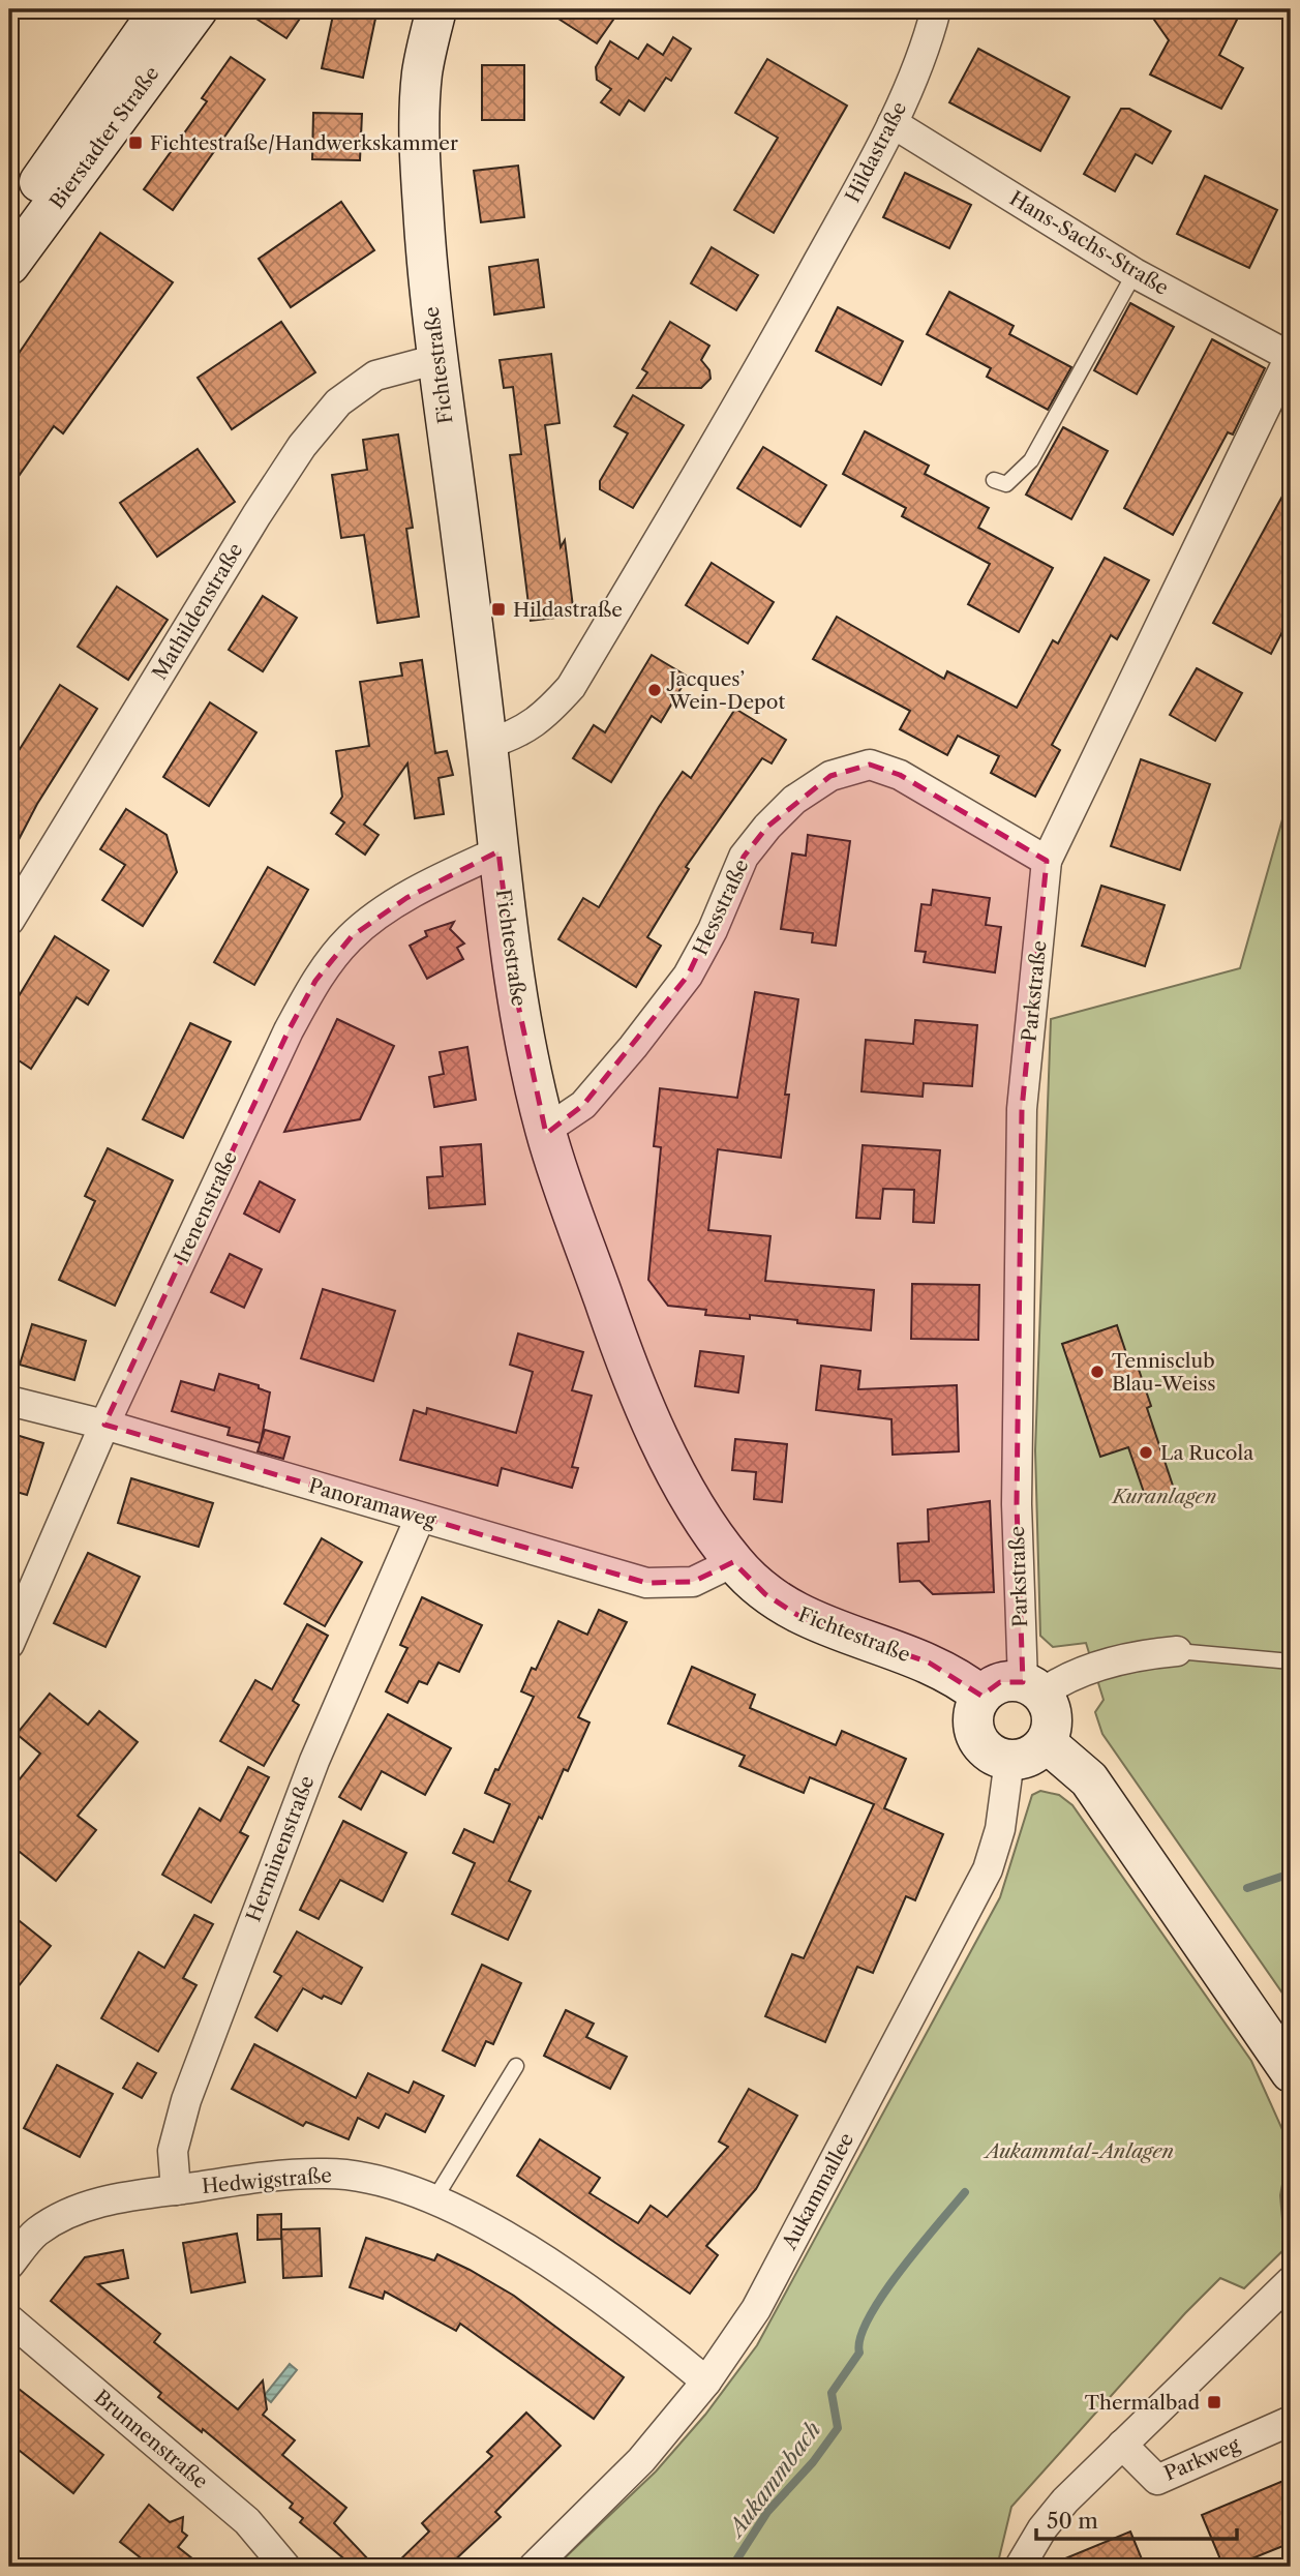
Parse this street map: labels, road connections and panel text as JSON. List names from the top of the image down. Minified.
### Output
{"streets":{"street":["Bierstadter Straße","Hildastraße","Hans-Sachs-Straße","Fichtestraße","Mathildenstraße","Hessstraße","Parkstraße","Irenenstraße","Panoramaweg","Herminenstraße","Hedwigstraße","Aukammallee","Brunnenstraße","Parkweg"]},"crossings":[["Hildastraße","Hans-Sachs-Straße"],["Hildastraße","Fichtestraße"],["Hans-Sachs-Straße","Parkstraße"],["Fichtestraße","Mathildenstraße"],["Fichtestraße","Hessstraße"],["Fichtestraße","Parkstraße"],["Fichtestraße","Irenenstraße"],["Fichtestraße","Panoramaweg"],["Fichtestraße","Aukammallee"],["Hessstraße","Parkstraße"],["Parkstraße","Aukammallee"],["Irenenstraße","Panoramaweg"],["Panoramaweg","Herminenstraße"],["Herminenstraße","Hedwigstraße"],["Hedwigstraße","Aukammallee"]],"water":["Aukammbach"],"parks":["Kuranlagen","Aukammtal-Anlagen"],"places":{"transit":["Fichtestraße/Handwerkskammer","Hildastraße","Thermalbad"],"other":["Jacques’ Wein-Depot","Tennisclub Blau-Weiss","La Rucola"]},"scale_bar":"50 m"}
